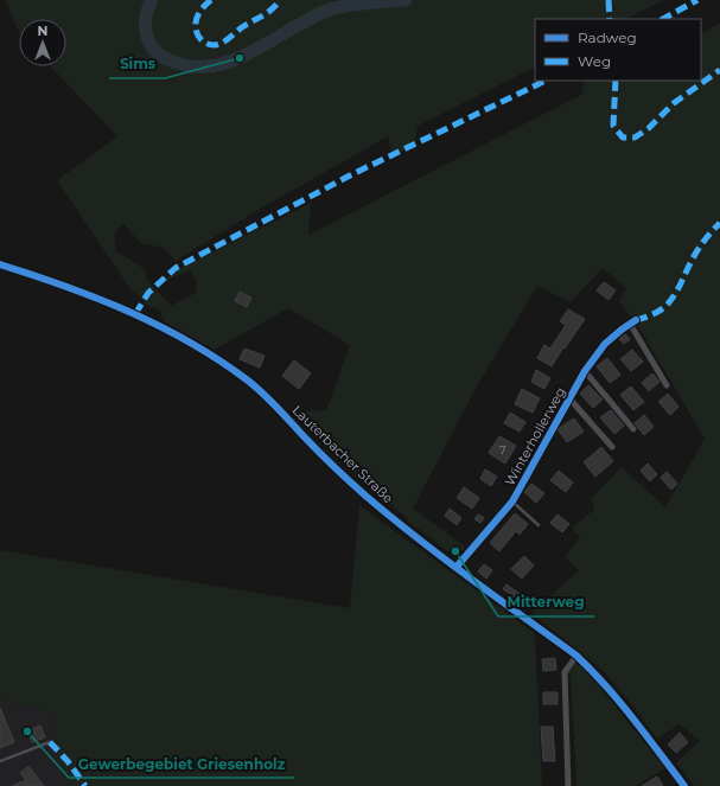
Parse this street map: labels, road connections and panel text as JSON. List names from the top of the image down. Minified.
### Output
{"streets":{"street":["Winterhollerweg","Lauterbacher Straße"]},"crossings":[["Winterhollerweg","Lauterbacher Straße"]],"places":["Sims","Mitterweg","Gewerbegebiet Griesenholz"],"house_numbers":["7"],"legend":["Radweg","Weg"],"north":"top"}
